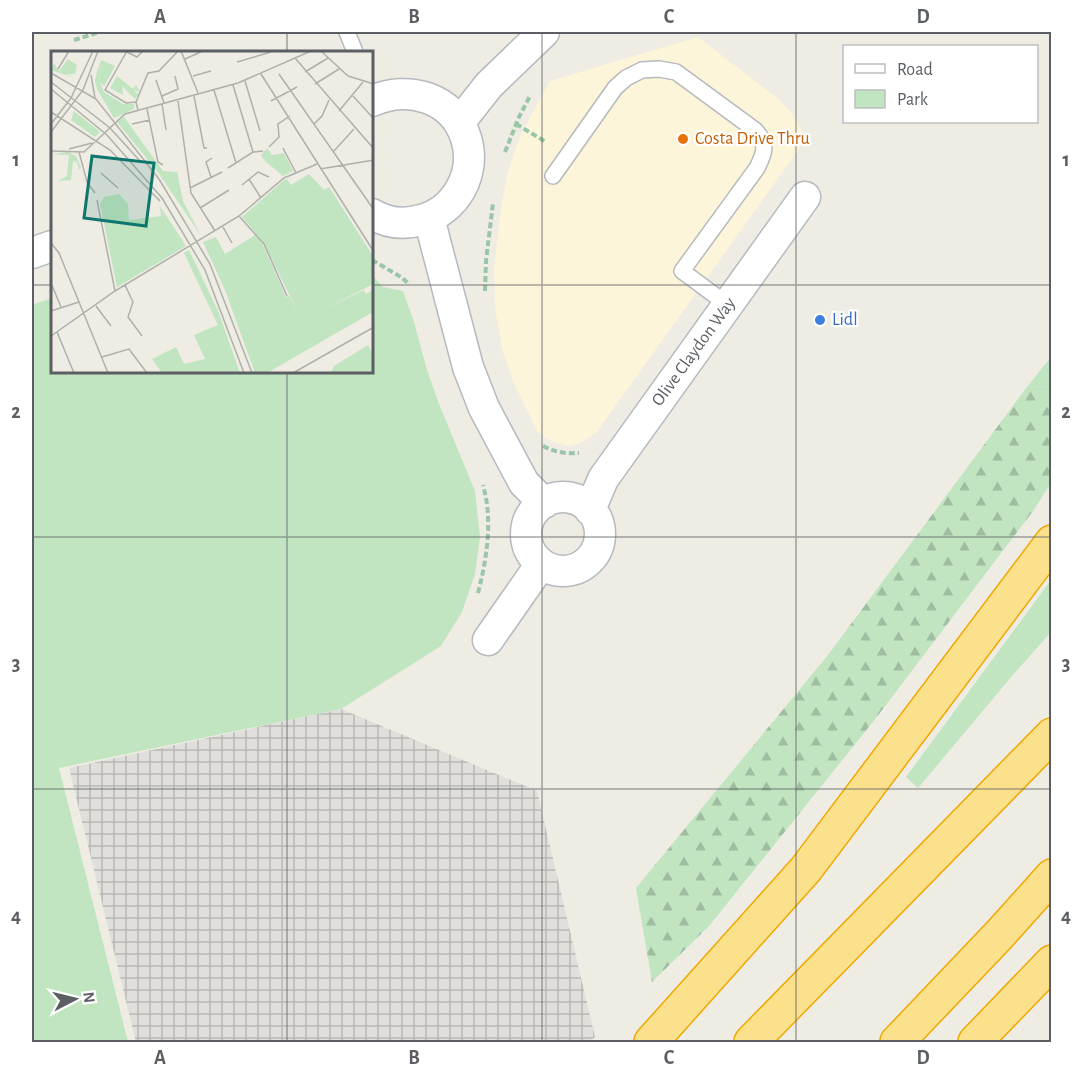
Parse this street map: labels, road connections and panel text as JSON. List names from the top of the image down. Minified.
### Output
{"streets":{"street":["Olive Claydon Way"]},"places":["Costa Drive Thru","Lidl"],"legend":["Road","Park"],"north":"right","grid":{"columns":["A","B","C","D"],"rows":["1","2","3","4"]}}
